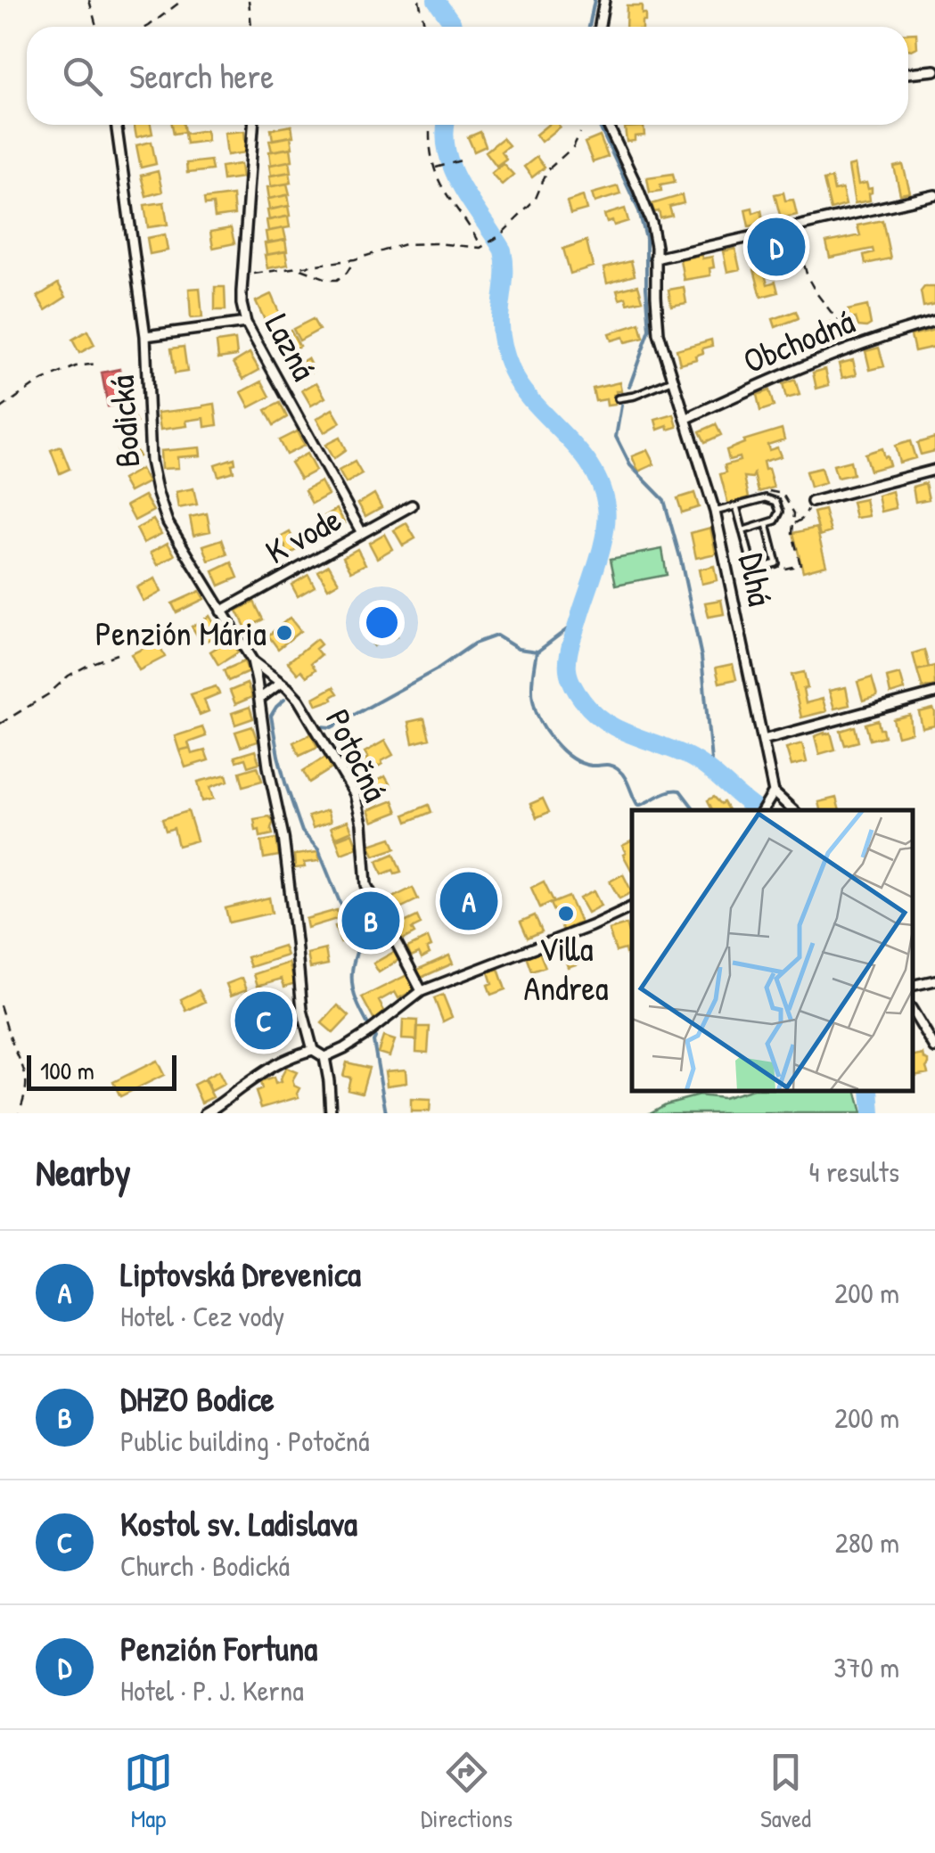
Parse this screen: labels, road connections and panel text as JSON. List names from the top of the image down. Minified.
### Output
{"streets":{"street":["Obchodná","Lazná","Bodická","K vode","Dlhá","Potočná"]},"crossings":[["Obchodná","Dlhá"],["Lazná","K vode"],["Bodická","K vode"],["Bodická","Potočná"]],"places":["Penzión Mária","Villa Andrea"],"scale_bar":"100 m","page":{"search":"Search here","pins":["D","A","B","C"],"scale":"100 m","heading":["Nearby","4 results"],"list":[{"mark":"A","name":"Liptovská Drevenica","note":"Hotel · Cez vody","value":"200 m"},{"mark":"B","name":"DHZO Bodice","note":"Public building · Potočná","value":"200 m"},{"mark":"C","name":"Kostol sv. Ladislava","note":"Church · Bodická","value":"280 m"},{"mark":"D","name":"Penzión Fortuna","note":"Hotel · P. J. Kerna","value":"370 m"}],"nav":["Map","Directions","Saved"]}}
